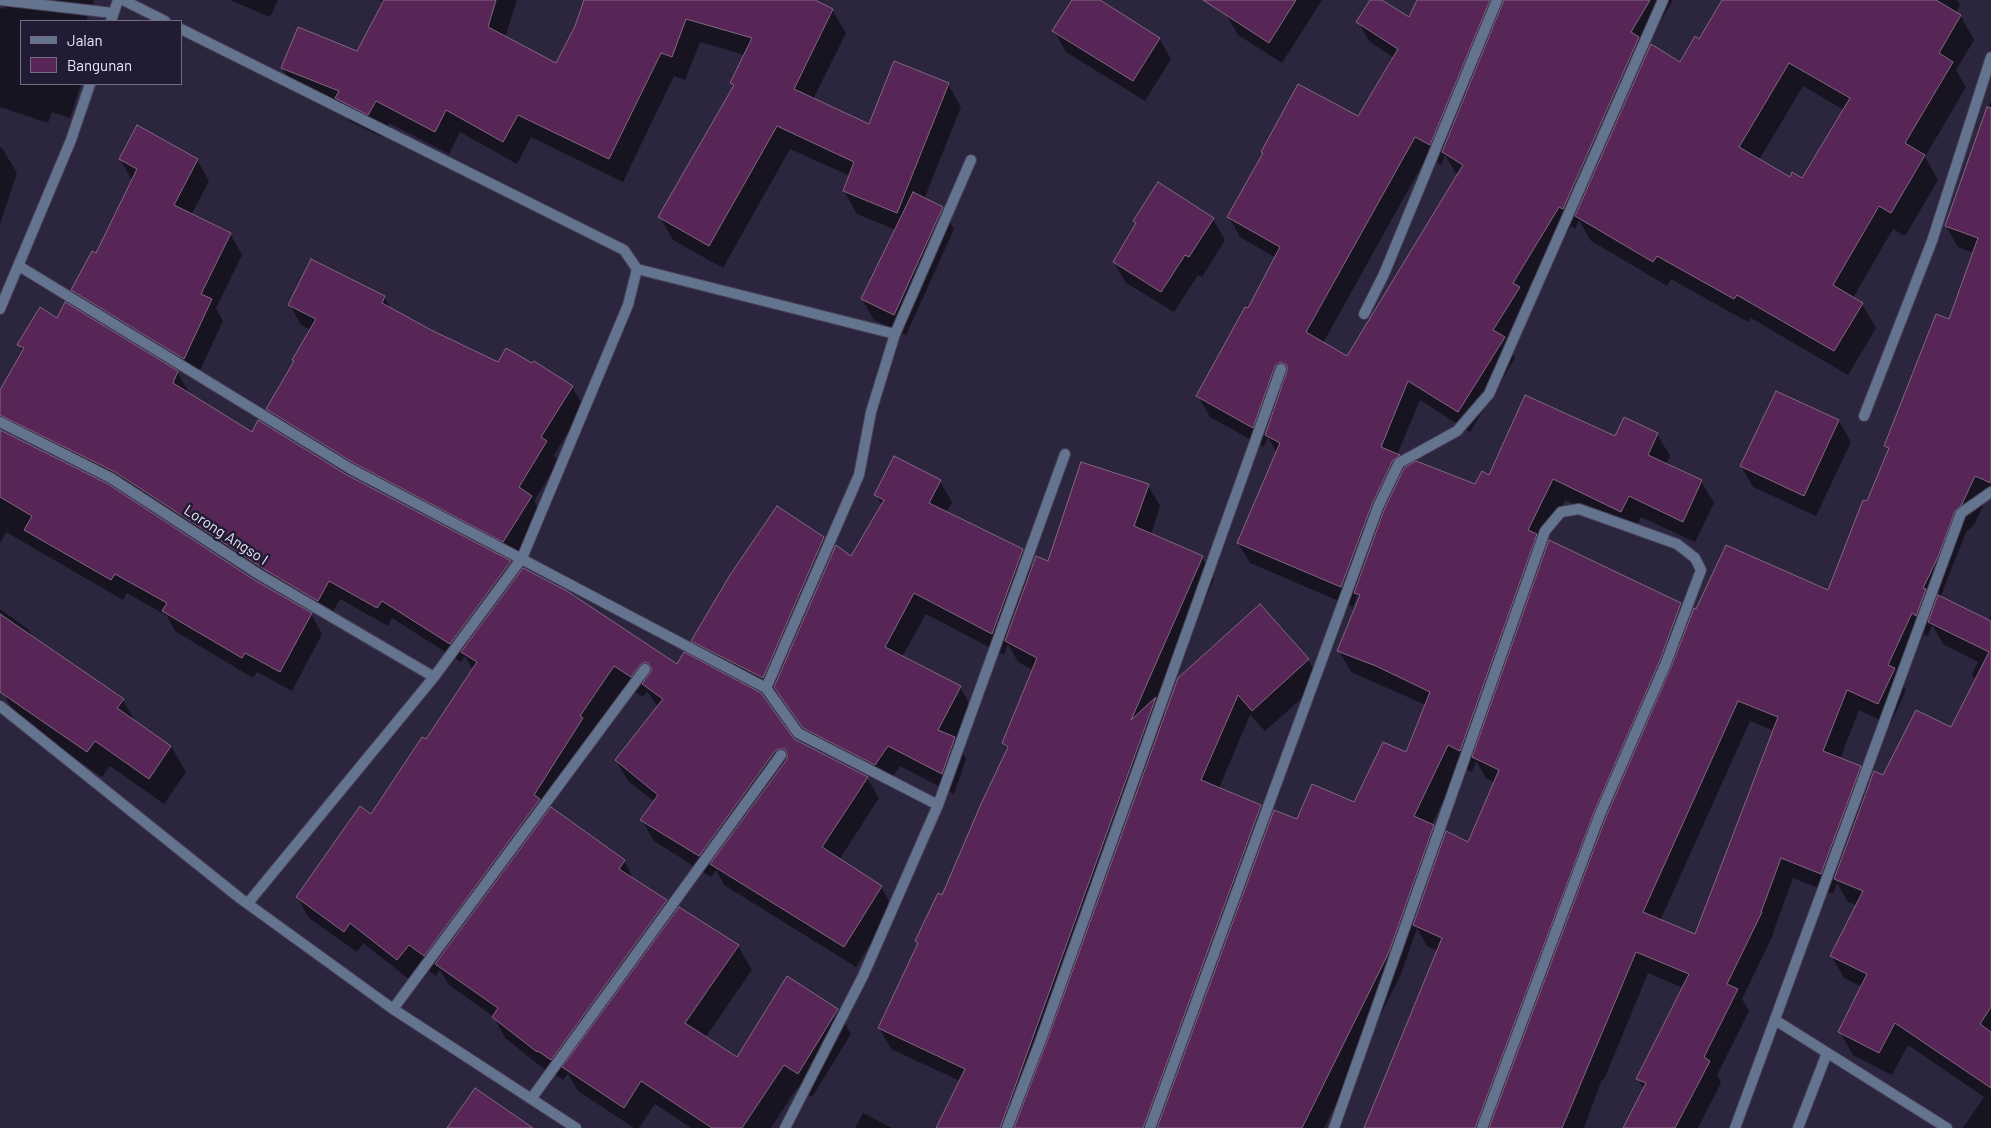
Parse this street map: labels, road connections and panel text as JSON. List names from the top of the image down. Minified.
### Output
{"streets":{"street":["Lorong Angso I"]},"legend":["Jalan","Bangunan"]}
